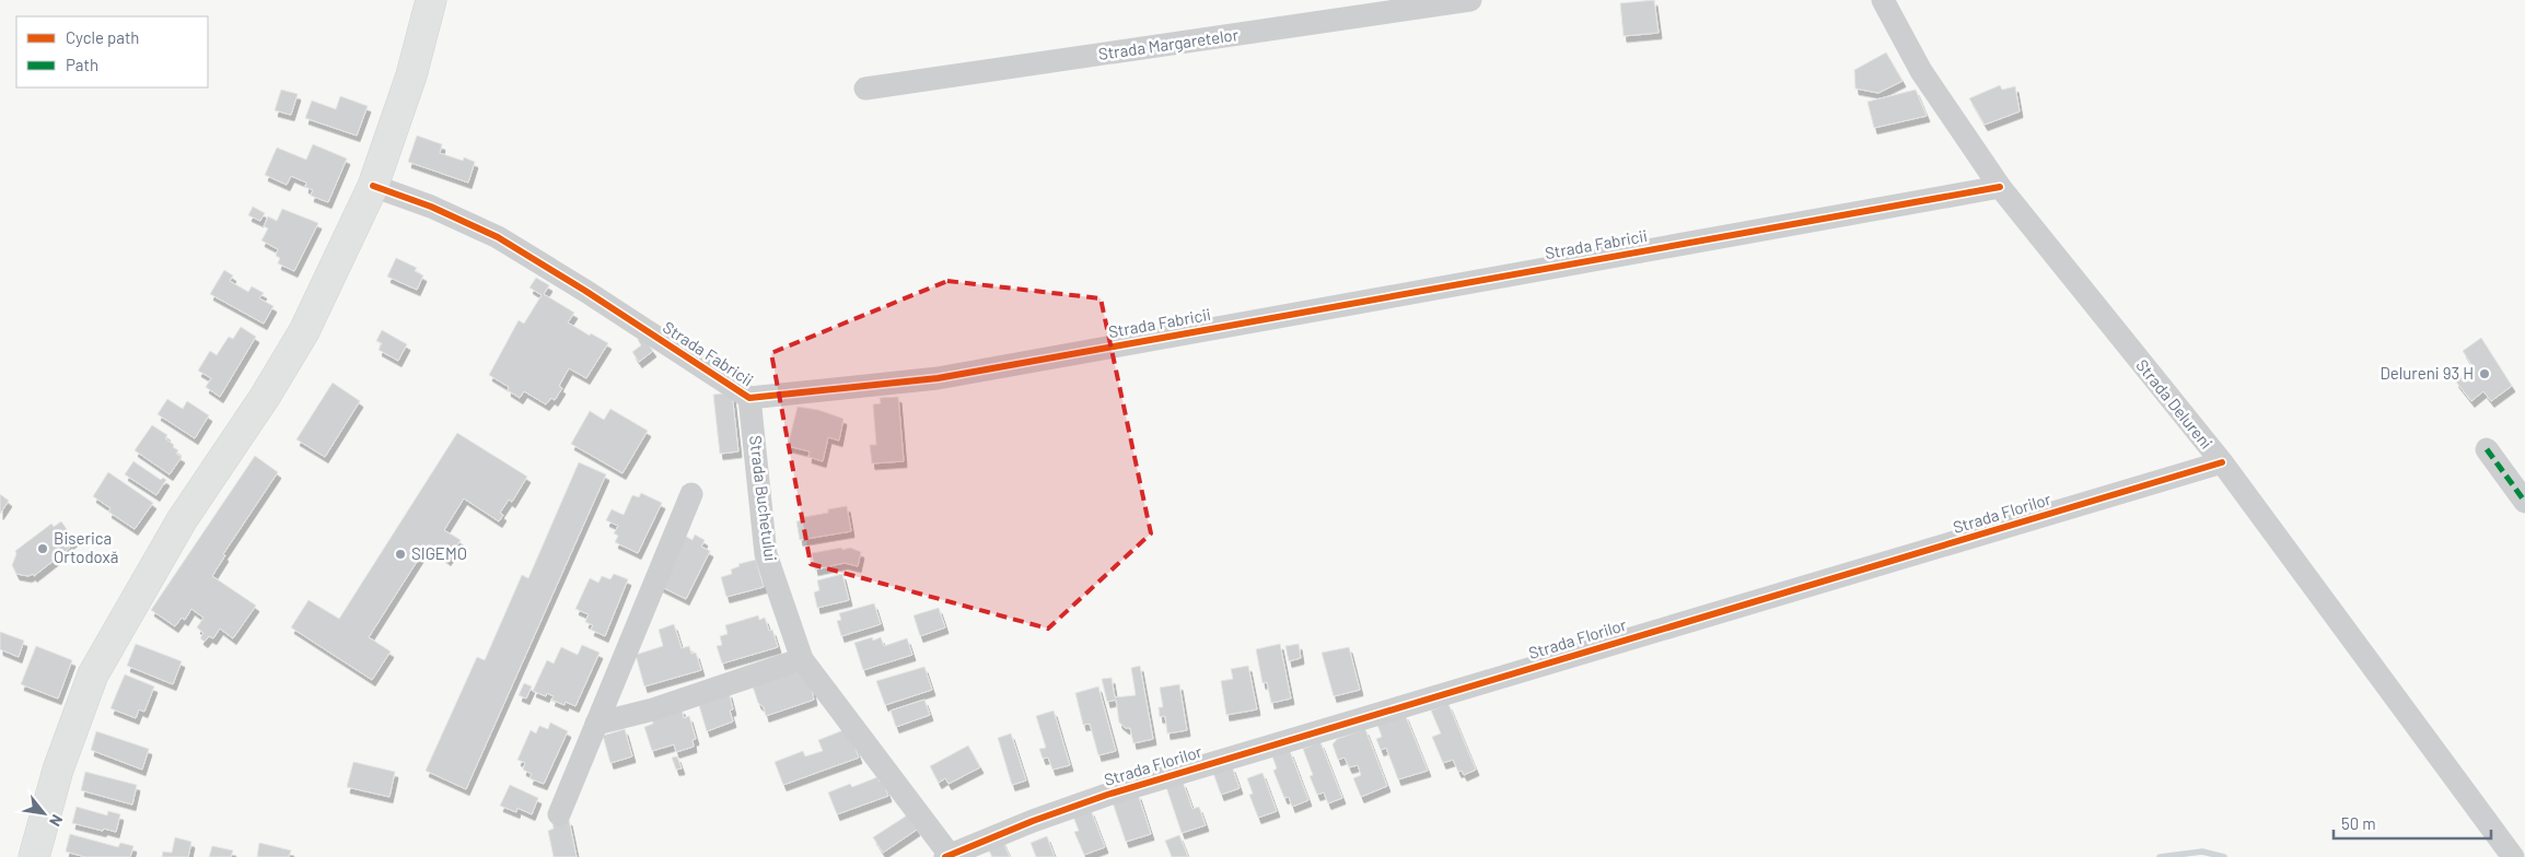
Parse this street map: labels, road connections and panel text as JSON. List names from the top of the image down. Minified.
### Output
{"streets":{"street":["Strada Margaretelor","Strada Fabricii","Strada Delureni","Strada Buchetului","Strada Florilor"]},"crossings":[["Strada Fabricii","Strada Delureni"],["Strada Fabricii","Strada Buchetului"],["Strada Delureni","Strada Florilor"],["Strada Buchetului","Strada Florilor"]],"places":["Delureni 93 H","Biserica Ortodoxă","SIGEMO"],"legend":["Cycle path","Path"],"scale_bar":"50 m","north":"bottom right"}
